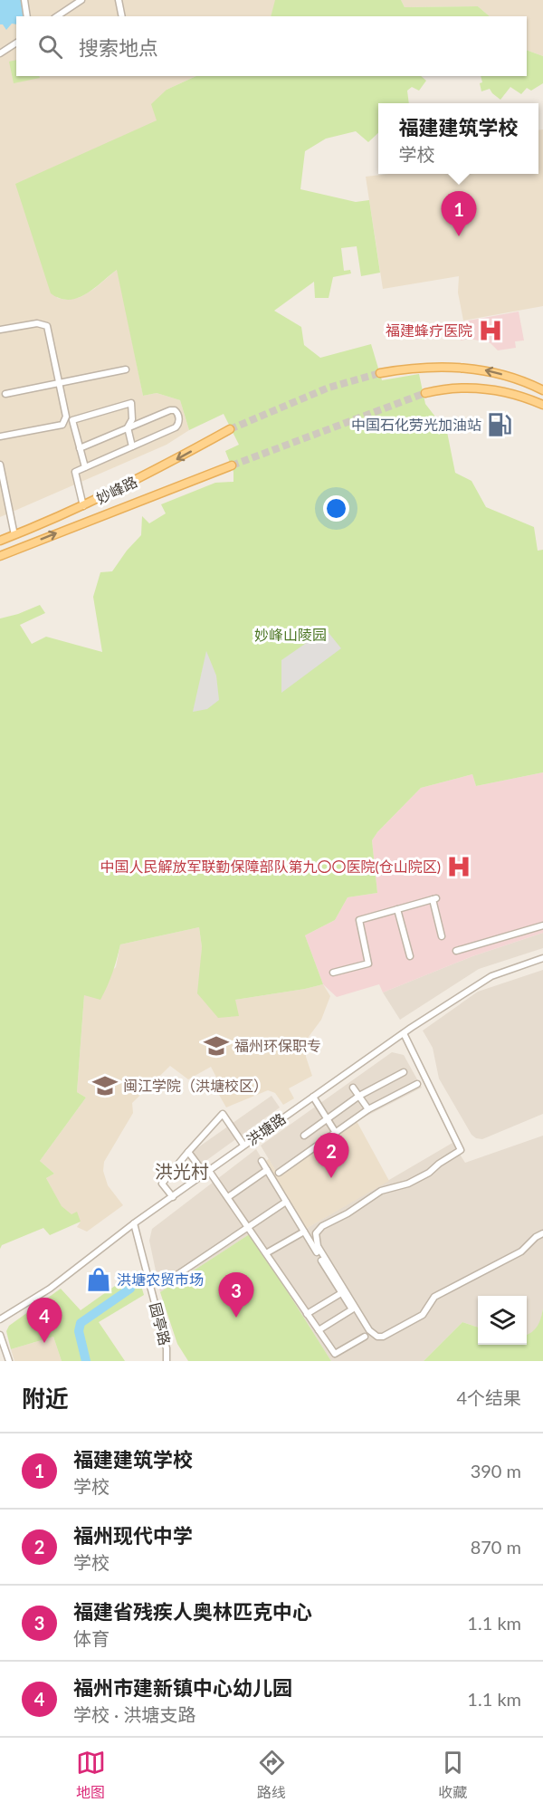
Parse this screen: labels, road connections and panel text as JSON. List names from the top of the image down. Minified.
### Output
{"streets":{"main road":["妙峰路"],"street":["洪塘路","园亭路"]},"crossings":[["洪塘路","园亭路"]],"districts":["洪光村"],"parks":["妙峰山陵园"],"places":{"hospital":["福建蜂疗医院","中国人民解放军联勤保障部队第九〇〇医院(仓山院区)"],"fuel station":["中国石化劳光加油站"],"school or university":["福州环保职专","闽江学院（洪塘校区）"],"shop":["洪塘农贸市场"]},"page":{"search":"搜索地点","popup":["福建建筑学校","学校"],"pins":["1","2","3","4"],"heading":["附近","4个结果"],"list":[{"mark":"1","name":"福建建筑学校","note":"学校","value":"390 m"},{"mark":"2","name":"福州现代中学","note":"学校","value":"870 m"},{"mark":"3","name":"福建省残疾人奥林匹克中心","note":"体育","value":"1.1 km"},{"mark":"4","name":"福州市建新镇中心幼儿园","note":"学校 · 洪塘支路","value":"1.1 km"}],"nav":["地图","路线","收藏"]}}
